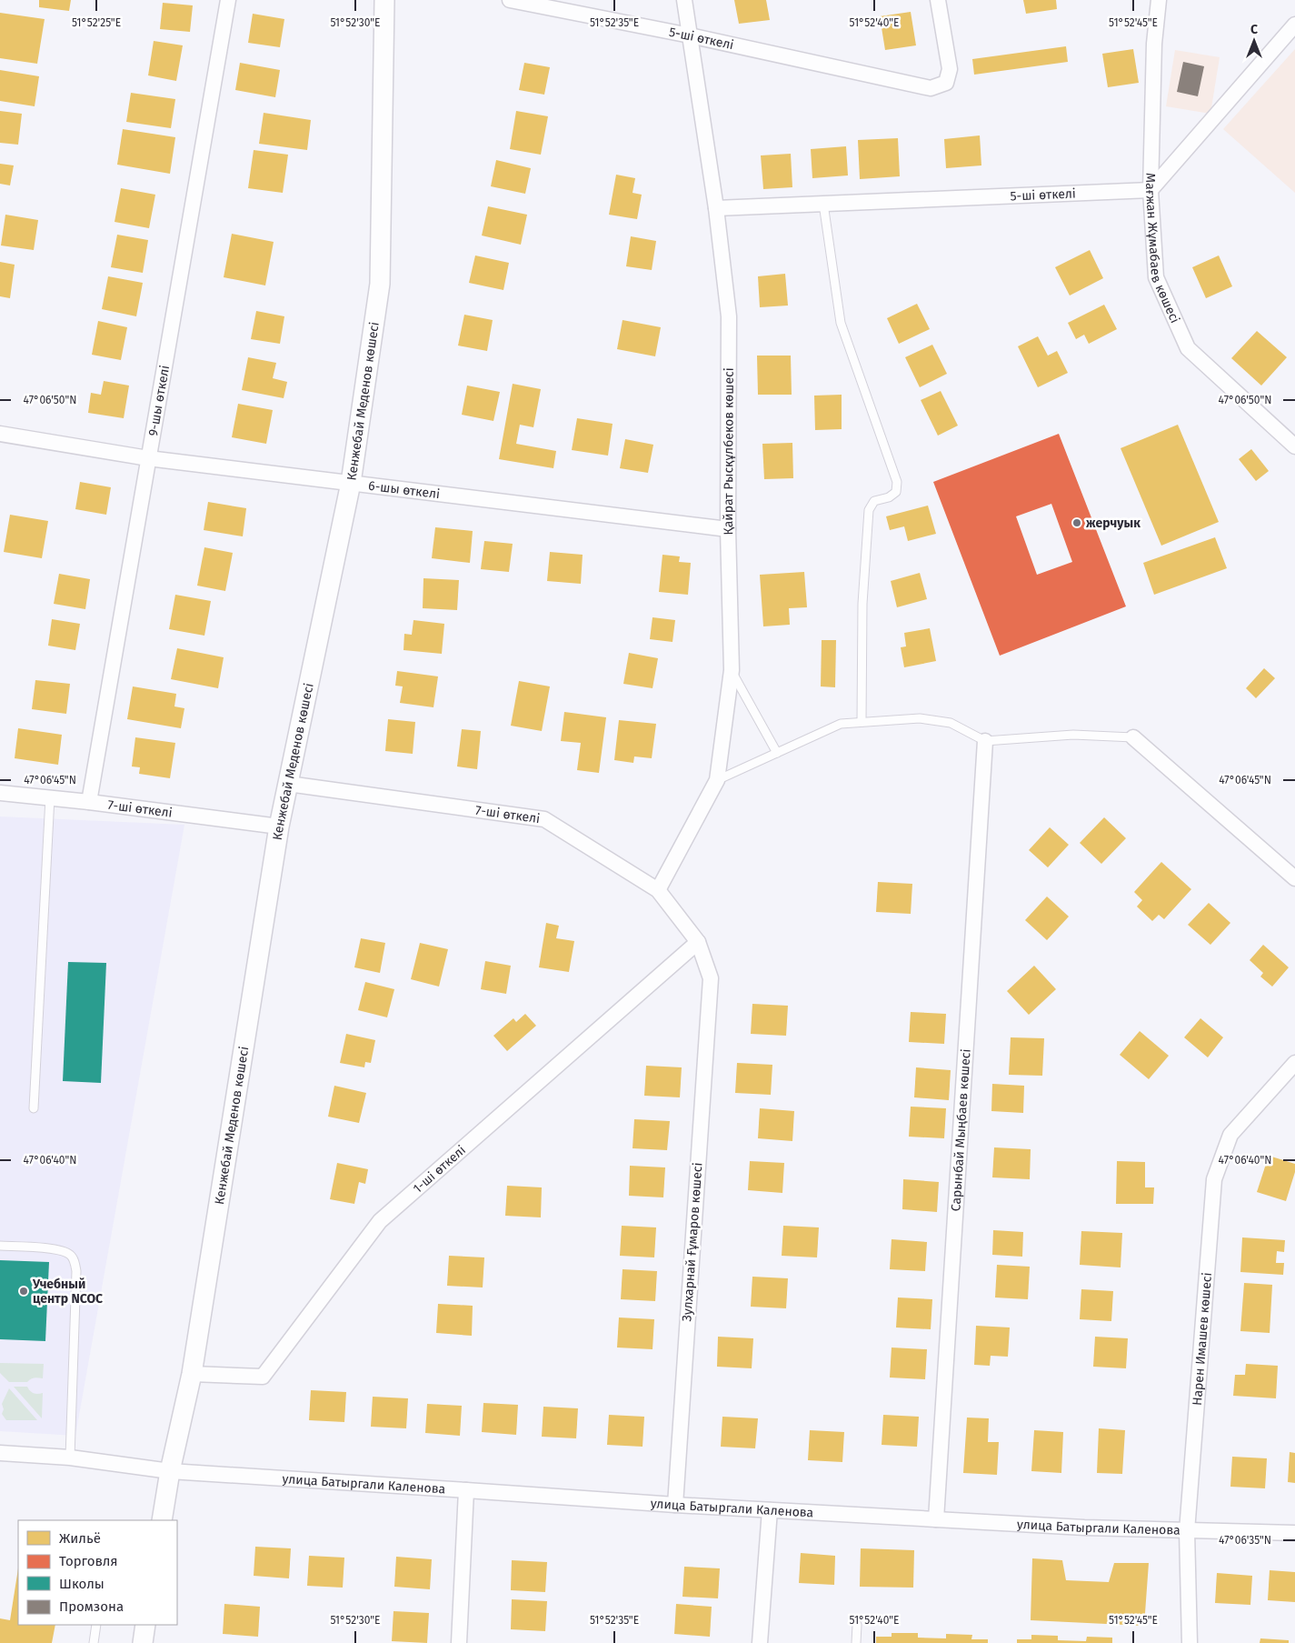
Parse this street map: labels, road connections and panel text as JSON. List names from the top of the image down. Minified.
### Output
{"streets":{"street":["5-ші өткелі","Мағжан Жұмабаев көшесі","9-шы өткелі","Кенжебай Меденов көшесі","Қайрат Рысқұлбеков көшесі","6-шы өткелі","7-ші өткелі","Сарынбай Мыңбаев көшесі","1-ші өткелі","Зулхарнай Ғұмаров көшесі","Нарен Имашев көшесi","улица Батыргали Каленова"]},"crossings":[["5-ші өткелі","Мағжан Жұмабаев көшесі"],["5-ші өткелі","Қайрат Рысқұлбеков көшесі"],["9-шы өткелі","6-шы өткелі"],["9-шы өткелі","7-ші өткелі"],["Кенжебай Меденов көшесі","6-шы өткелі"],["Кенжебай Меденов көшесі","7-ші өткелі"],["Кенжебай Меденов көшесі","1-ші өткелі"],["Кенжебай Меденов көшесі","улица Батыргали Каленова"],["Қайрат Рысқұлбеков көшесі","6-шы өткелі"],["Қайрат Рысқұлбеков көшесі","7-ші өткелі"],["7-ші өткелі","1-ші өткелі"],["7-ші өткелі","Зулхарнай Ғұмаров көшесі"],["Сарынбай Мыңбаев көшесі","улица Батыргали Каленова"],["Зулхарнай Ғұмаров көшесі","улица Батыргали Каленова"],["Нарен Имашев көшесi","улица Батыргали Каленова"]],"places":["жерчуык","Учебный центр NCOC"],"legend":["Жильё","Торговля","Школы","Промзона"],"north":"top","coordinates":["51°52'25\"E","51°52'30\"E","51°52'35\"E","51°52'40\"E","51°52'45\"E","47°06'50\"N","47°06'45\"N","47°06'40\"N","47°06'35\"N"]}
